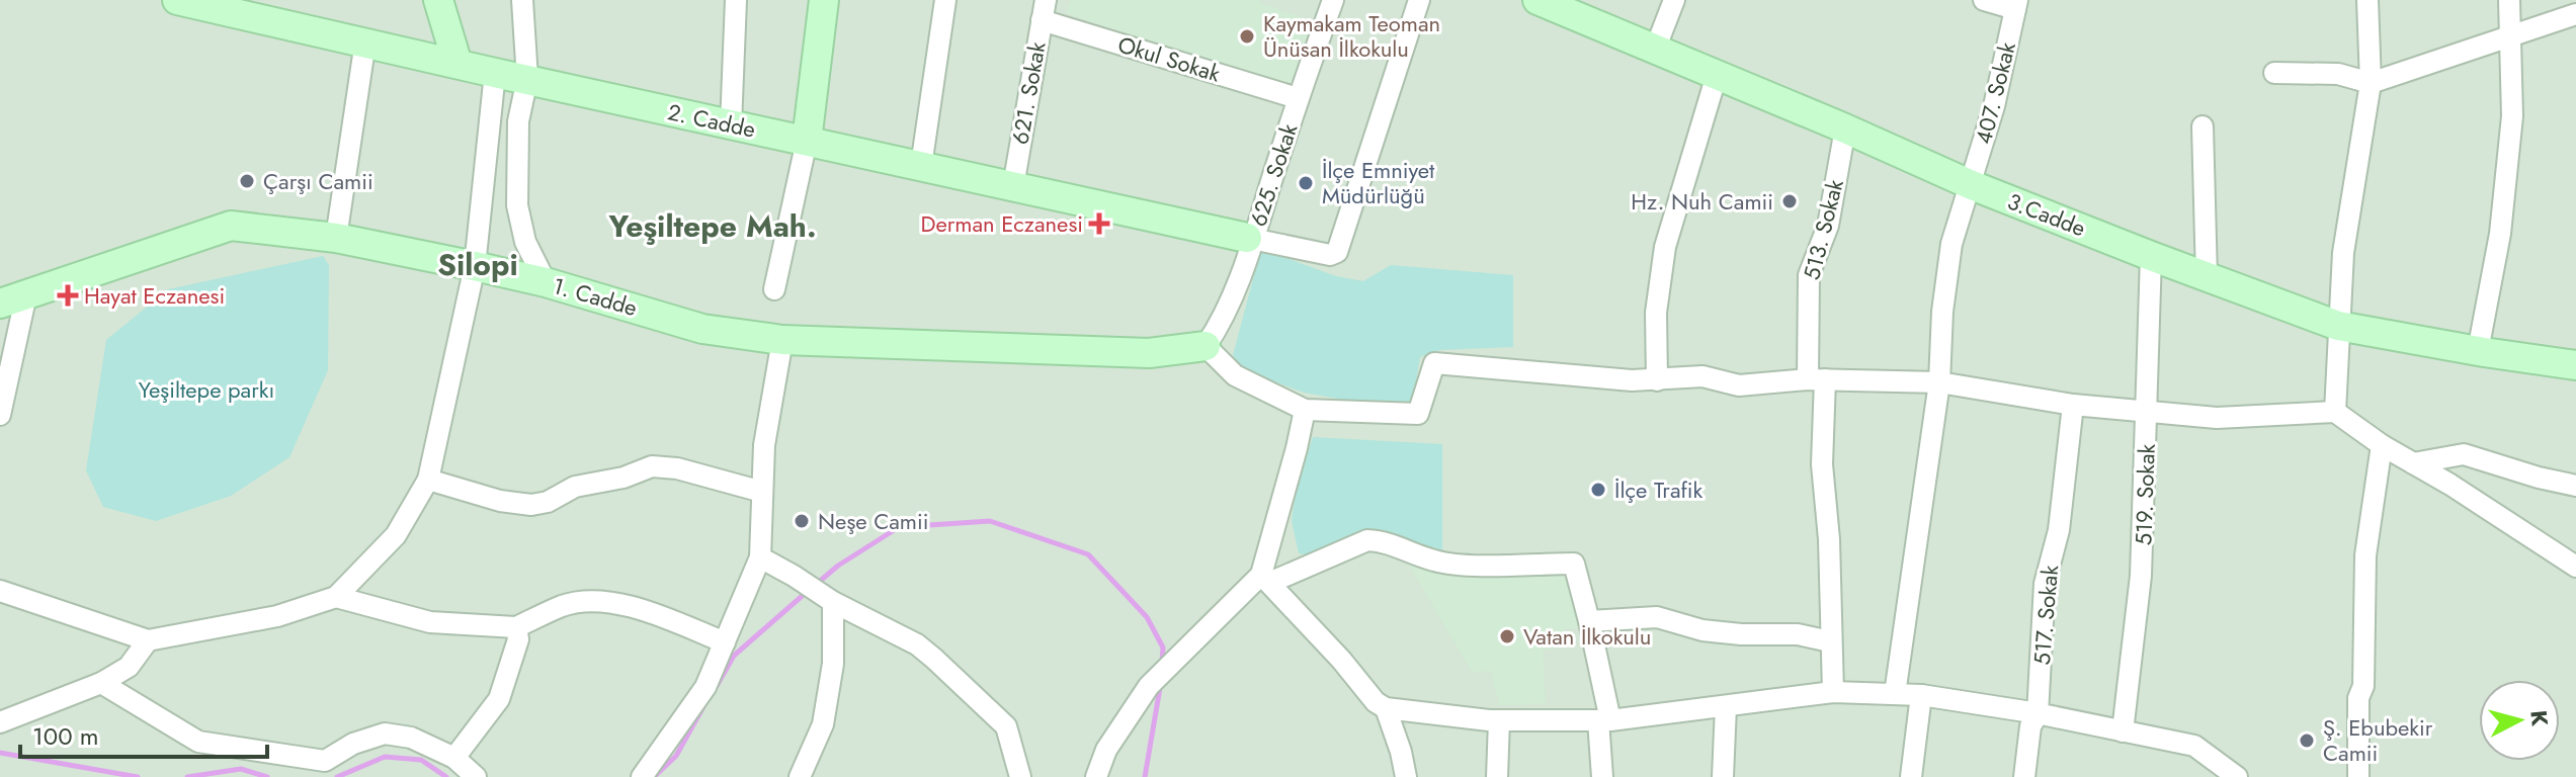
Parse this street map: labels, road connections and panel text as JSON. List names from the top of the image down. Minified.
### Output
{"streets":{"street":["Okul Sokak","621. Sokak","407. Sokak","2. Cadde","625. Sokak","3.Cadde","513. Sokak","1. Cadde","519. Sokak","517. Sokak"]},"crossings":[["Okul Sokak","621. Sokak"],["Okul Sokak","625. Sokak"],["621. Sokak","2. Cadde"],["407. Sokak","3.Cadde"],["2. Cadde","625. Sokak"],["625. Sokak","1. Cadde"],["3.Cadde","513. Sokak"],["3.Cadde","519. Sokak"]],"districts":["Yeşiltepe Mah.","Silopi"],"parks":["Yeşiltepe parkı"],"places":{"other":["Kaymakam Teoman Ünüsan İlkokulu","Çarşı Camii","İlçe Emniyet Müdürlüğü","Hz. Nuh Camii","İlçe Trafik","Neşe Camii","Vatan İlkokulu","Ş. Ebubekir Camii"],"health":["Derman Eczanesi","Hayat Eczanesi"]},"scale_bar":"100 m","north":"right"}
